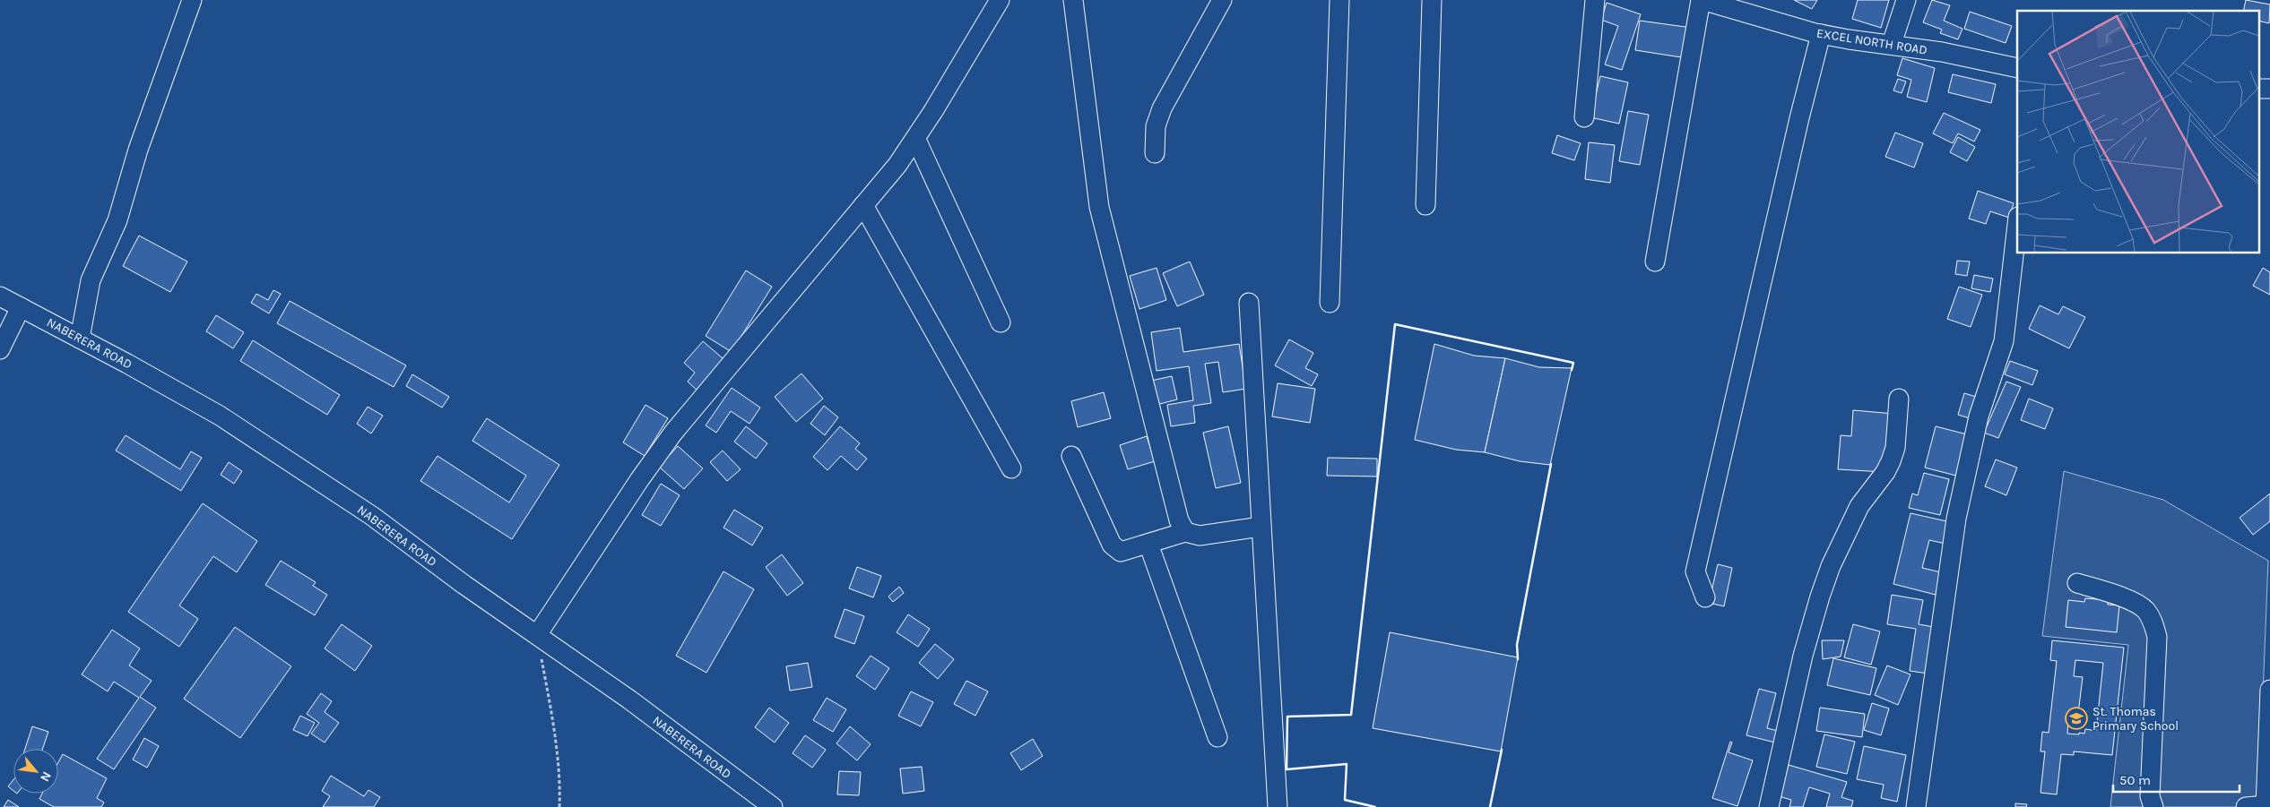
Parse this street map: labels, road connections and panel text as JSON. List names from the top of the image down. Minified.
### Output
{"streets":{"street":["EXCEL NORTH ROAD","NABERERA ROAD"]},"places":{"school or university":["St. Thomas Primary School"]},"scale_bar":"50 m","north":"bottom right"}
